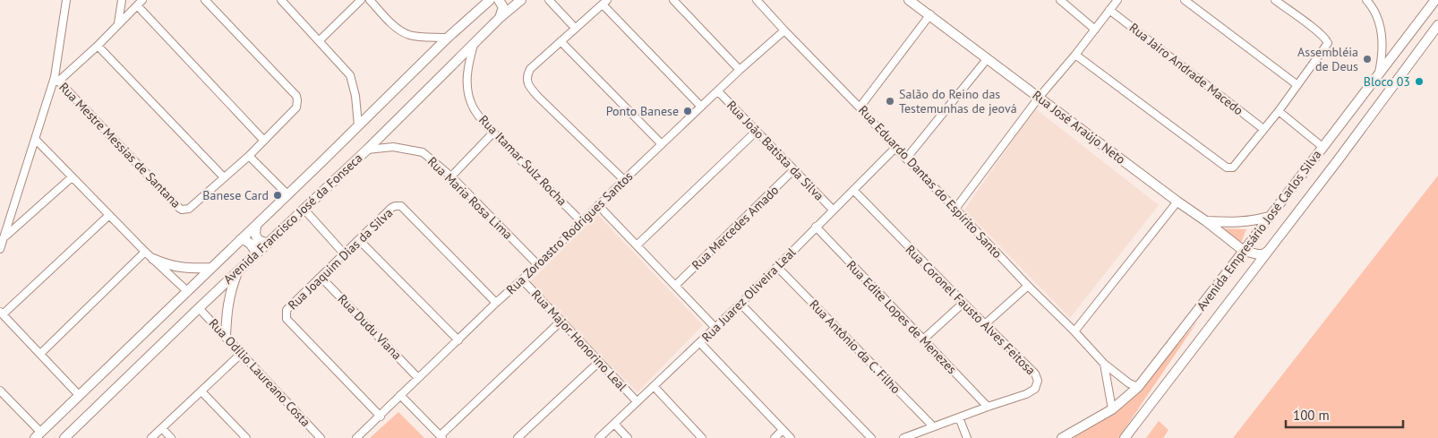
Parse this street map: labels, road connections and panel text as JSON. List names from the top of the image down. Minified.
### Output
{"streets":{"main road":["Rua José Araújo Neto","Avenida Francisco José da Fonseca","Avenida Empresário José Carlos Silva"],"street":["Rua Jairo Andrade Macedo","Rua Mestre Messias de Santana","Rua João Batista da Silva","Rua Itamar Sulz Rocha","Rua Eduardo Dantas do Espírito Santo","Rua Maria Rosa Lima","Rua Mercedes Amado","Rua Zoroastro Rodrigues Santos","Rua Joaquim Dias da Silva","Rua Juarez Oliveira Leal","Rua Coronel Fausto Alves Feitosa","Rua Edite Lopes de Menezes","Rua Dudu Viana","Rua Major Honorino Leal","Rua Antônio da C. Filho","Rua Odílio Laureano Costa"]},"crossings":[["Rua José Araújo Neto","Avenida Empresário José Carlos Silva"],["Rua João Batista da Silva","Rua Mercedes Amado"],["Rua João Batista da Silva","Rua Zoroastro Rodrigues Santos"],["Rua João Batista da Silva","Rua Juarez Oliveira Leal"],["Rua Itamar Sulz Rocha","Avenida Francisco José da Fonseca"],["Rua Itamar Sulz Rocha","Rua Zoroastro Rodrigues Santos"],["Rua Eduardo Dantas do Espírito Santo","Avenida Empresário José Carlos Silva"],["Rua Eduardo Dantas do Espírito Santo","Rua Zoroastro Rodrigues Santos"],["Rua Eduardo Dantas do Espírito Santo","Rua Juarez Oliveira Leal"],["Rua Maria Rosa Lima","Avenida Francisco José da Fonseca"],["Rua Maria Rosa Lima","Rua Zoroastro Rodrigues Santos"],["Avenida Francisco José da Fonseca","Rua Odílio Laureano Costa"],["Rua Zoroastro Rodrigues Santos","Rua Joaquim Dias da Silva"],["Rua Zoroastro Rodrigues Santos","Rua Dudu Viana"],["Rua Zoroastro Rodrigues Santos","Rua Major Honorino Leal"],["Rua Joaquim Dias da Silva","Rua Dudu Viana"],["Rua Juarez Oliveira Leal","Rua Coronel Fausto Alves Feitosa"],["Rua Juarez Oliveira Leal","Rua Edite Lopes de Menezes"],["Rua Juarez Oliveira Leal","Rua Major Honorino Leal"],["Rua Juarez Oliveira Leal","Rua Antônio da C. Filho"],["Rua Coronel Fausto Alves Feitosa","Rua Edite Lopes de Menezes"],["Rua Coronel Fausto Alves Feitosa","Rua Antônio da C. Filho"]],"places":["Assembléia de Deus","Bloco 03","Salão do Reino das Testemunhas de jeová","Ponto Banese","Banese Card"],"scale_bar":"100 m"}
